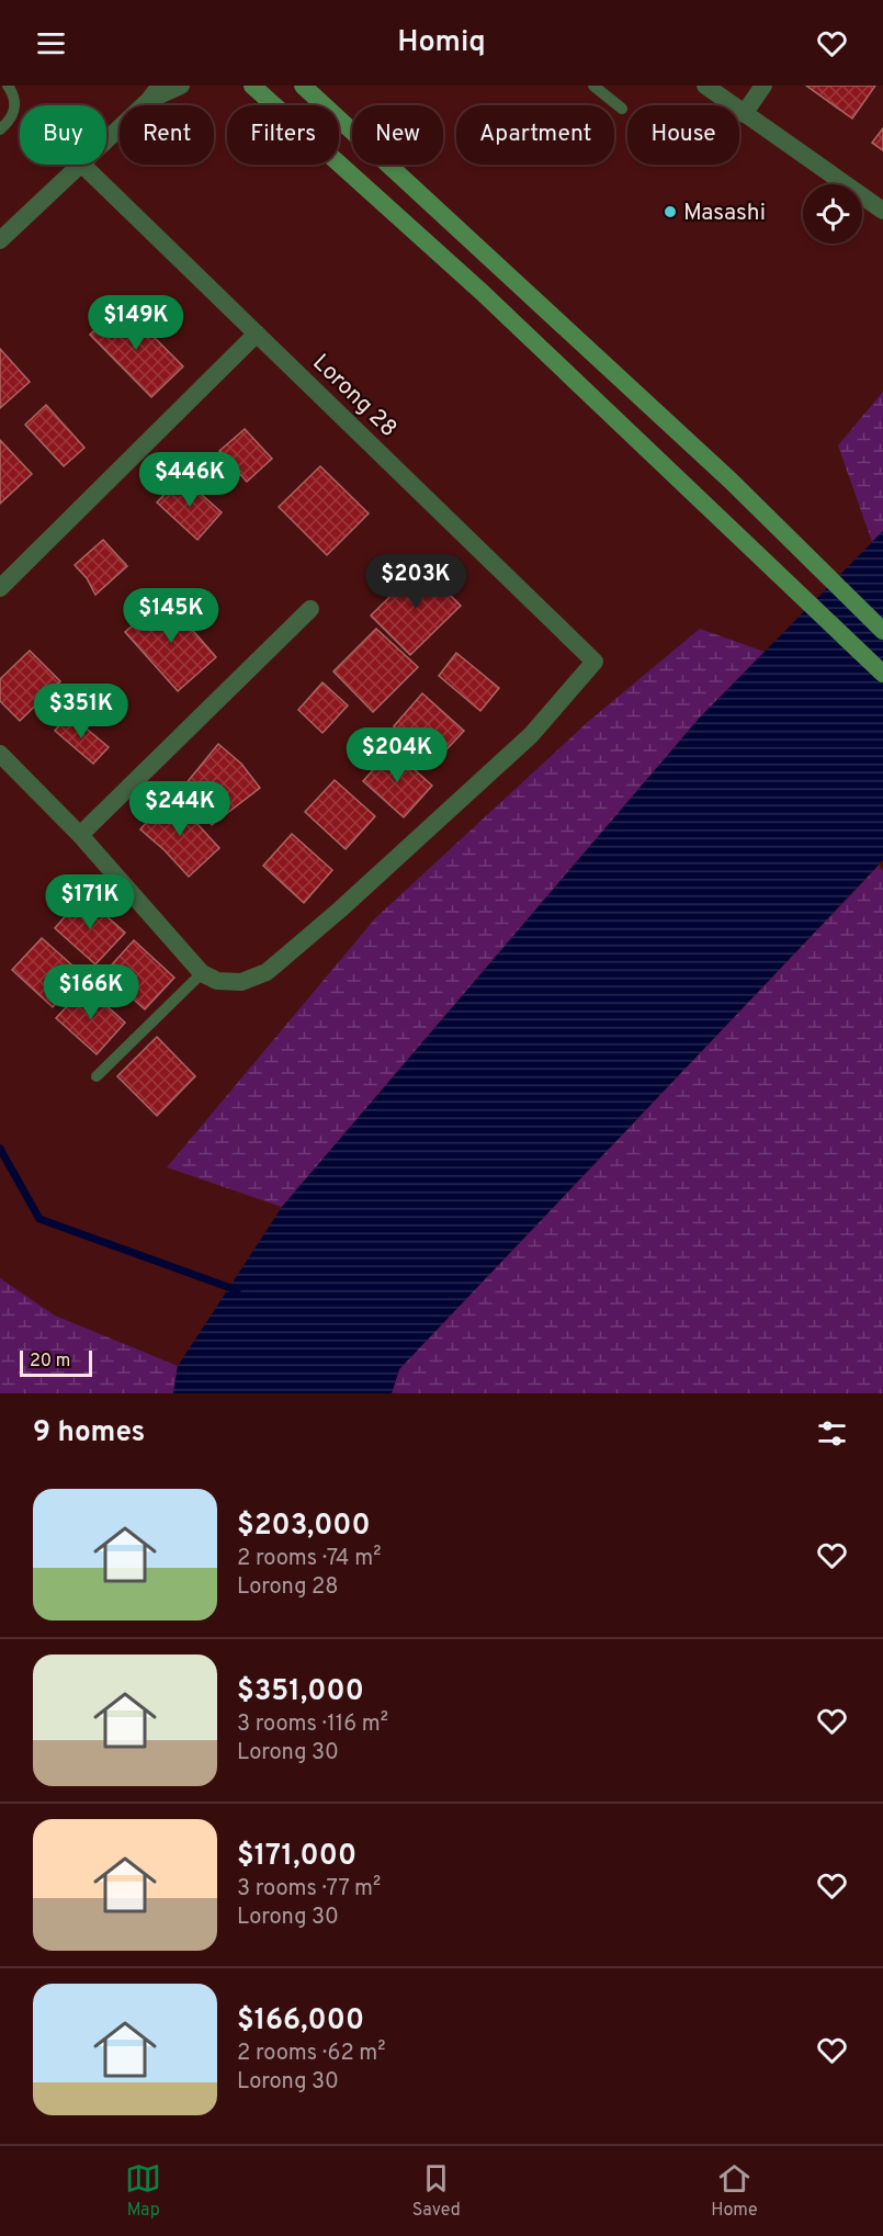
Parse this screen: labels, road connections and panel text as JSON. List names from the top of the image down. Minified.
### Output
{"streets":{"street":["Lorong 28"]},"places":["Masashi"],"scale_bar":"20 m","page":{"header":"Homiq","chip":["Buy","Rent","Filters","New","Apartment","House"],"price":["$149K","$446K","$203K","$145K","$351K","$204K","$244K","$171K","$166K"],"scale":"20 m","heading":"9 homes","list":[{"name":"$203,000","note":"2 rooms · 74 m² · Lorong 28"},{"name":"$351,000","note":"3 rooms · 116 m² · Lorong 30"},{"name":"$171,000","note":"3 rooms · 77 m² · Lorong 30"},{"name":"$166,000","note":"2 rooms · 62 m² · Lorong 30"}],"tabs":["Map","Saved","Home"]}}
